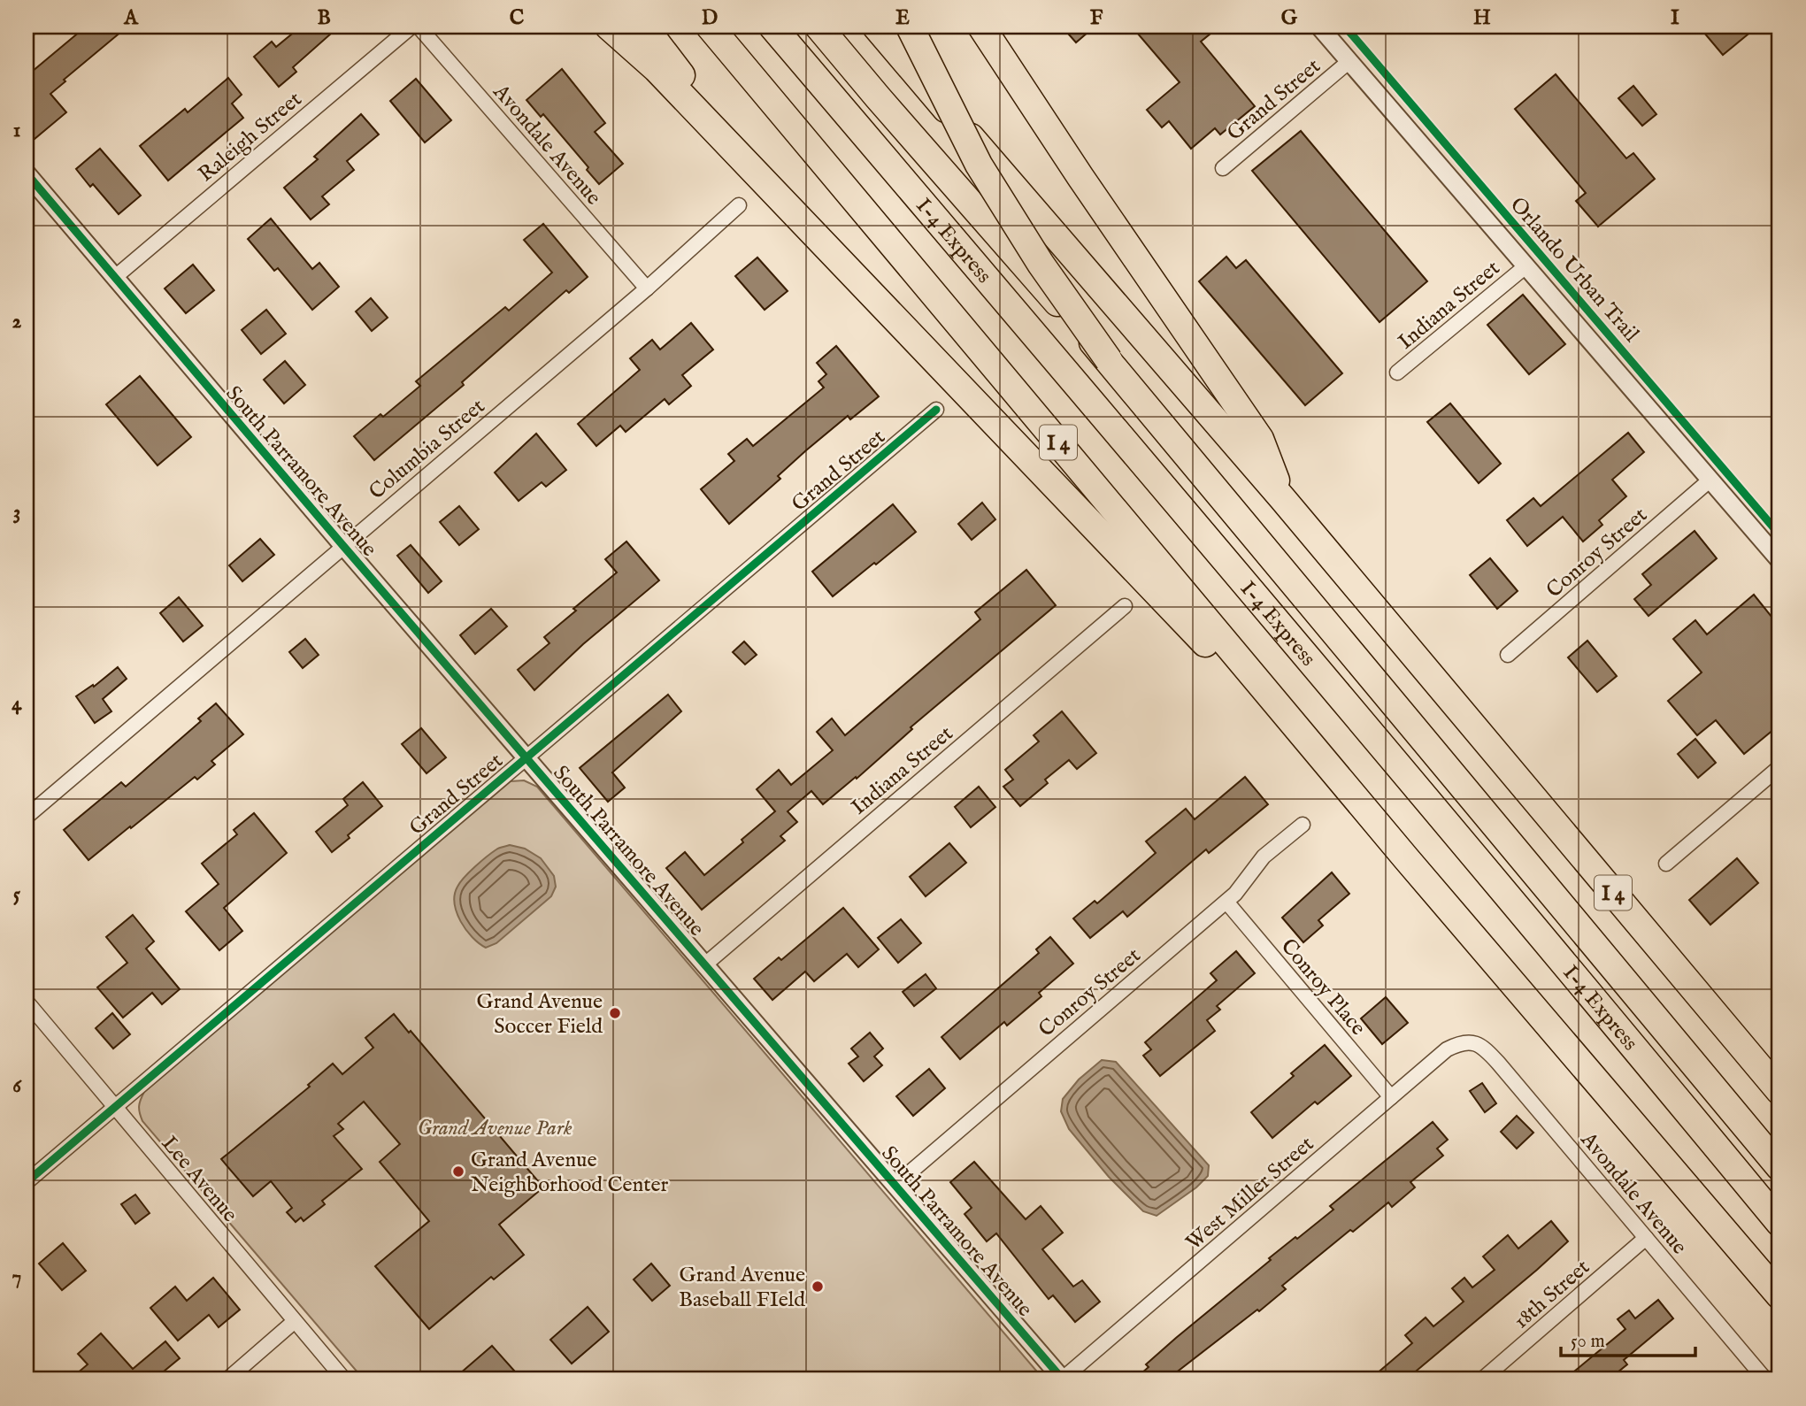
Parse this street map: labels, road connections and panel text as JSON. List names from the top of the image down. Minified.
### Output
{"streets":{"highway":["I-4 Express","I 4"],"street":["Grand Street","Raleigh Street","Avondale Avenue","Indiana Street","Columbia Street","South Parramore Avenue","Conroy Street","Conroy Place","Lee Avenue","West Miller Street","18th Street"],"cycle path":["Orlando Urban Trail"]},"crossings":[["Grand Street","South Parramore Avenue"],["Grand Street","Lee Avenue"],["Raleigh Street","South Parramore Avenue"],["Avondale Avenue","Columbia Street"],["Avondale Avenue","West Miller Street"],["Avondale Avenue","18th Street"],["Indiana Street","South Parramore Avenue"],["Columbia Street","South Parramore Avenue"],["South Parramore Avenue","Conroy Street"],["South Parramore Avenue","West Miller Street"],["Conroy Street","Conroy Place"],["Conroy Place","West Miller Street"]],"parks":["Grand Avenue Park"],"places":["Grand Avenue Soccer Field","Grand Avenue Neighborhood Center","Grand Avenue Baseball FIeld"],"scale_bar":"50 m","grid":{"columns":["A","B","C","D","E","F","G","H","I"],"rows":["1","2","3","4","5","6","7"]}}
